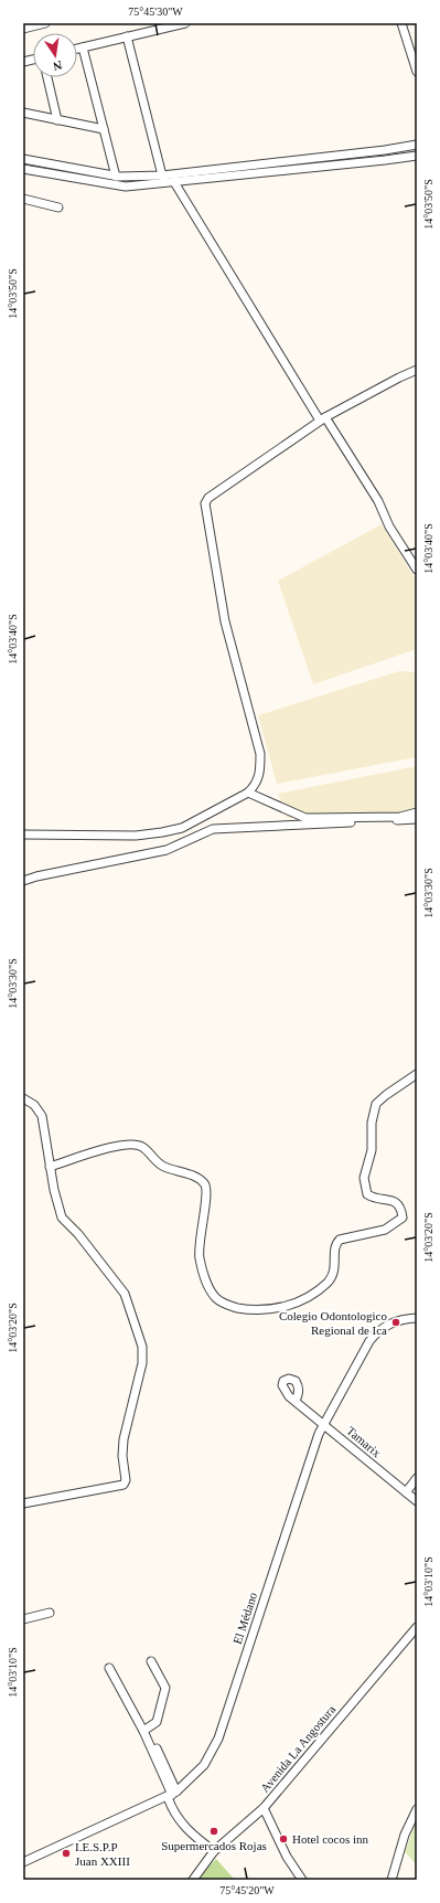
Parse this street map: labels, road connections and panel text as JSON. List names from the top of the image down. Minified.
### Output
{"streets":{"street":["Tamarix","El Médano","Avenida La Angostura"]},"crossings":[["Tamarix","El Médano"]],"places":["Colegio Odontologico Regional de Ica","Supermercados Rojas","Hotel cocos inn","I.E.S.P.P Juan XXIII"],"north":"bottom","coordinates":["75°45'30\"W","14°03'50\"S","14°03'40\"S","14°03'30\"S","14°03'20\"S","14°03'10\"S","75°45'20\"W"]}
